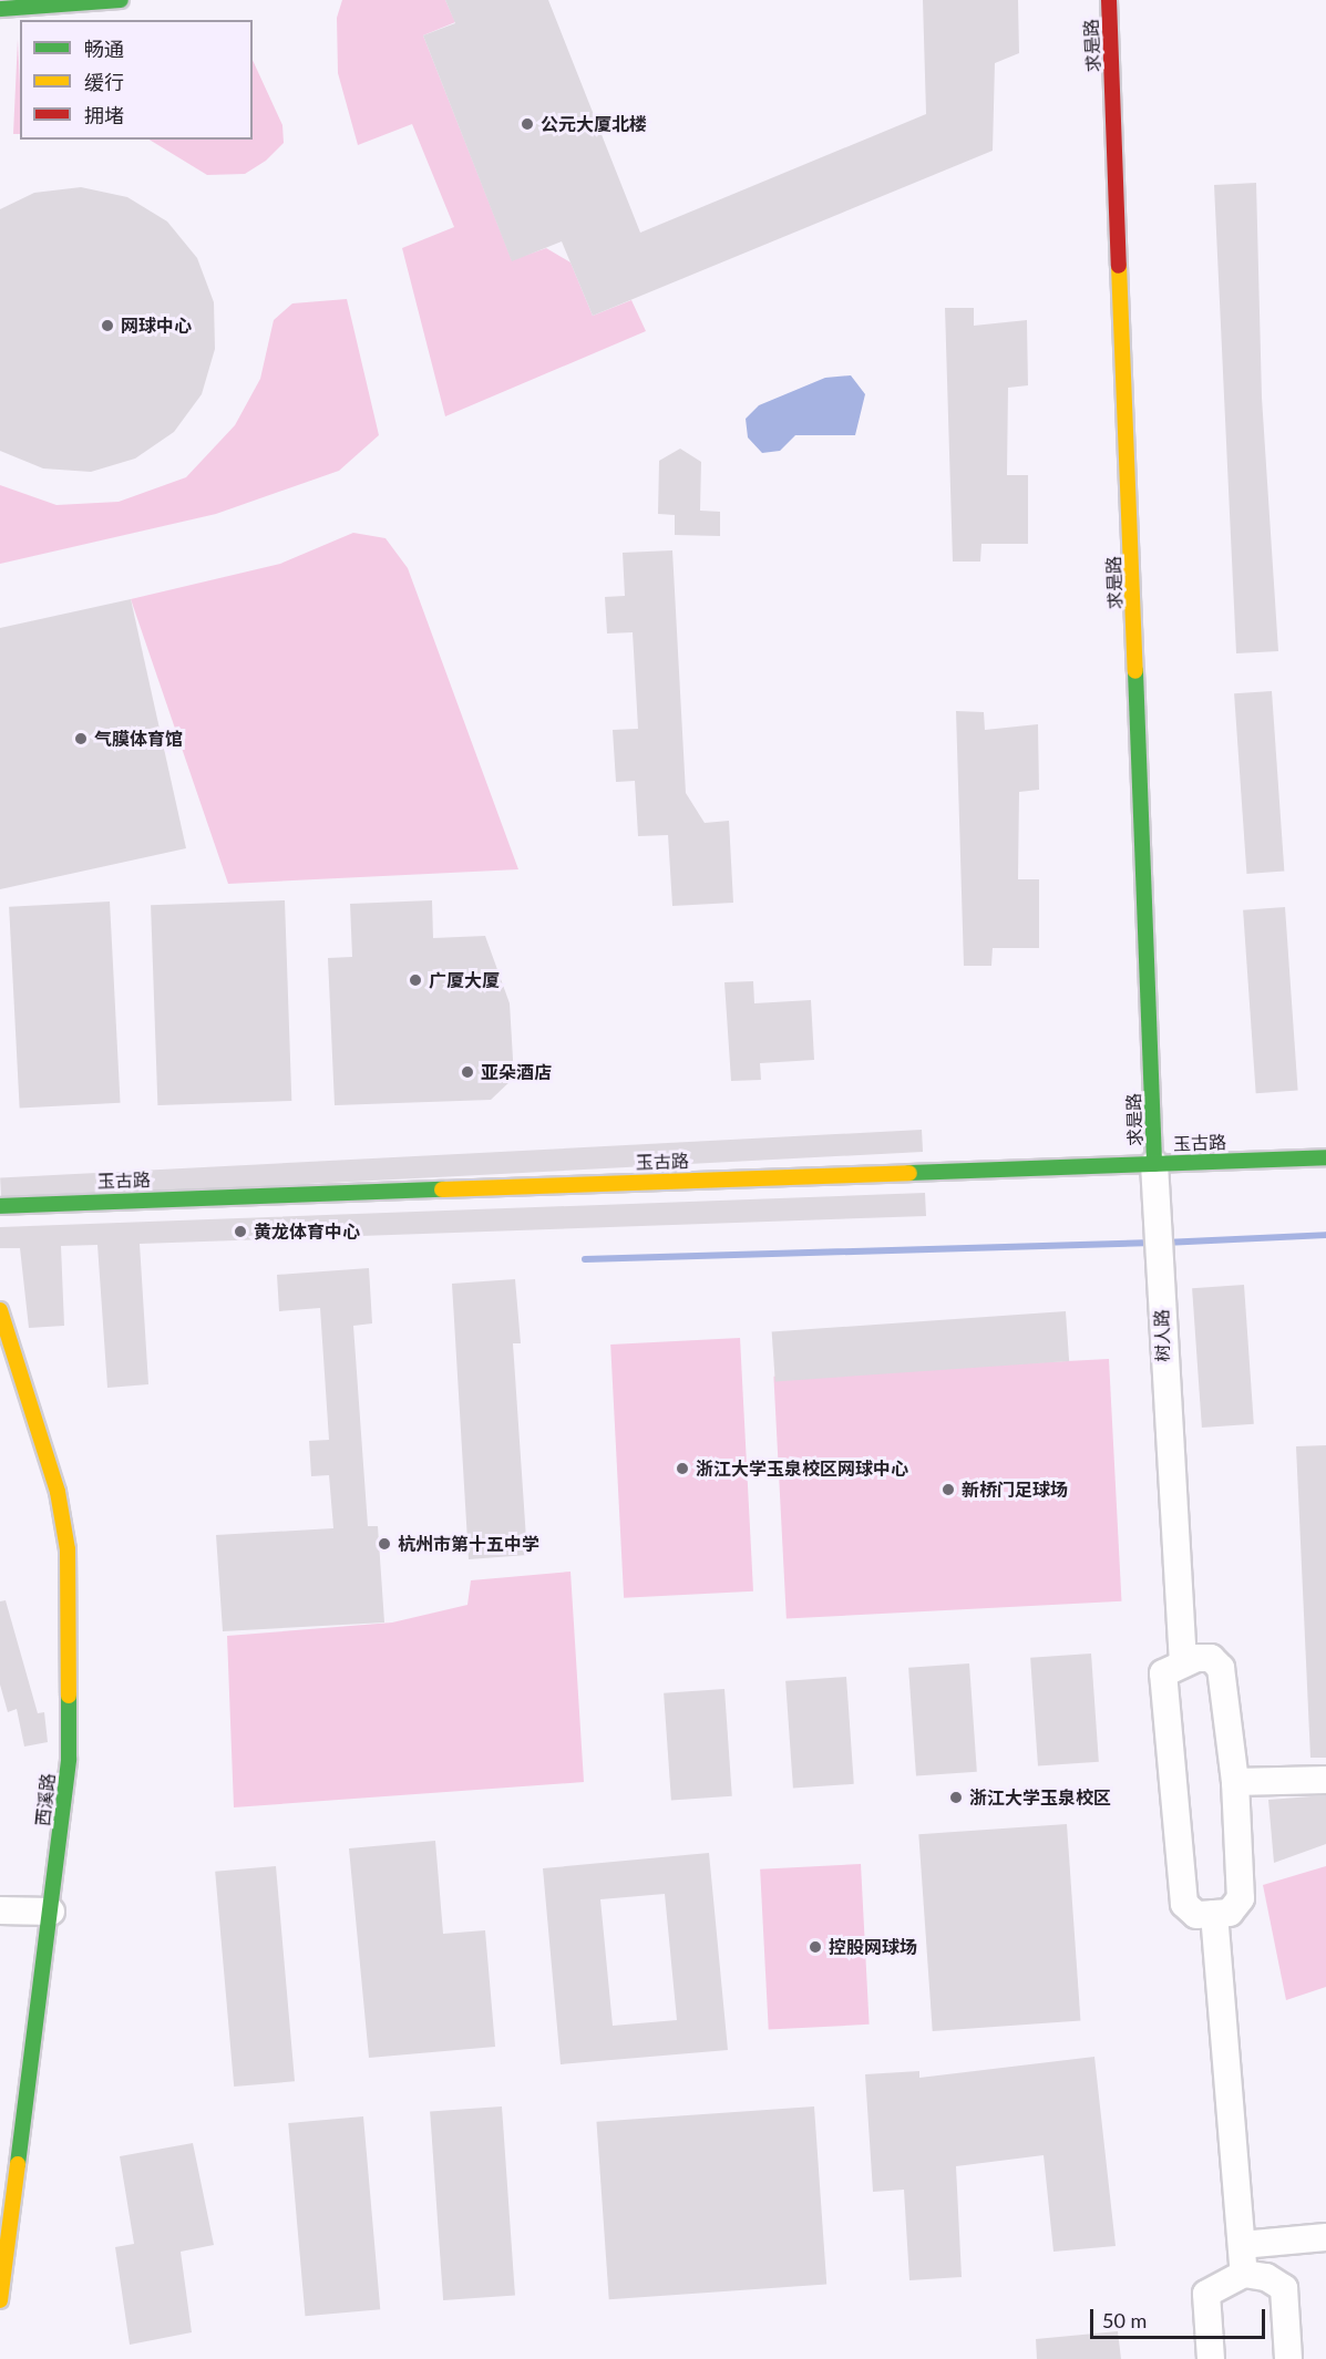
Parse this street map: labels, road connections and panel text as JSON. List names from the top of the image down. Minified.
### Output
{"streets":{"main road":["求是路","玉古路","西溪路"],"street":["树人路"]},"crossings":[["求是路","玉古路"],["求是路","树人路"],["玉古路","树人路"]],"places":["公元大厦北楼","网球中心","气膜体育馆","广厦大厦","亚朵酒店","黄龙体育中心","浙江大学玉泉校区网球中心","新桥门足球场","杭州市第十五中学","浙江大学玉泉校区","控股网球场"],"legend":["畅通","缓行","拥堵"],"scale_bar":"50 m"}
